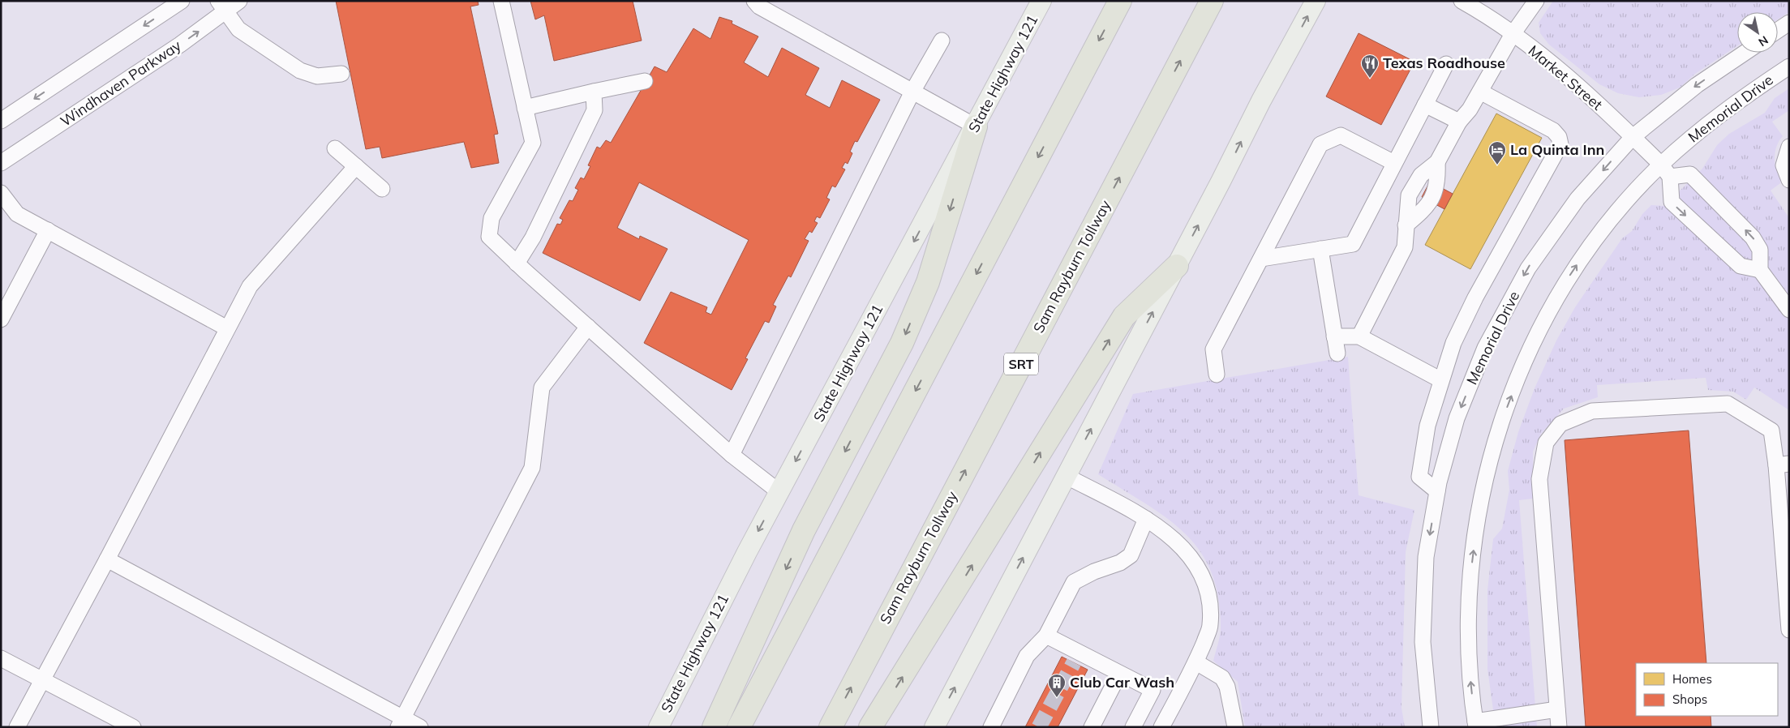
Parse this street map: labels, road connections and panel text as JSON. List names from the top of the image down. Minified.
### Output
{"streets":{"highway":["Sam Rayburn Tollway","SRT"],"main road":["State Highway 121"],"street":["Market Street","Windhaven Parkway","Memorial Drive"]},"crossings":[["Market Street","Memorial Drive"]],"one_way":["State Highway 121"],"places":{"restaurant":["Texas Roadhouse"],"hotel":["La Quinta Inn"],"building":["Club Car Wash"]},"legend":["Homes","Shops"],"north":"bottom right"}
